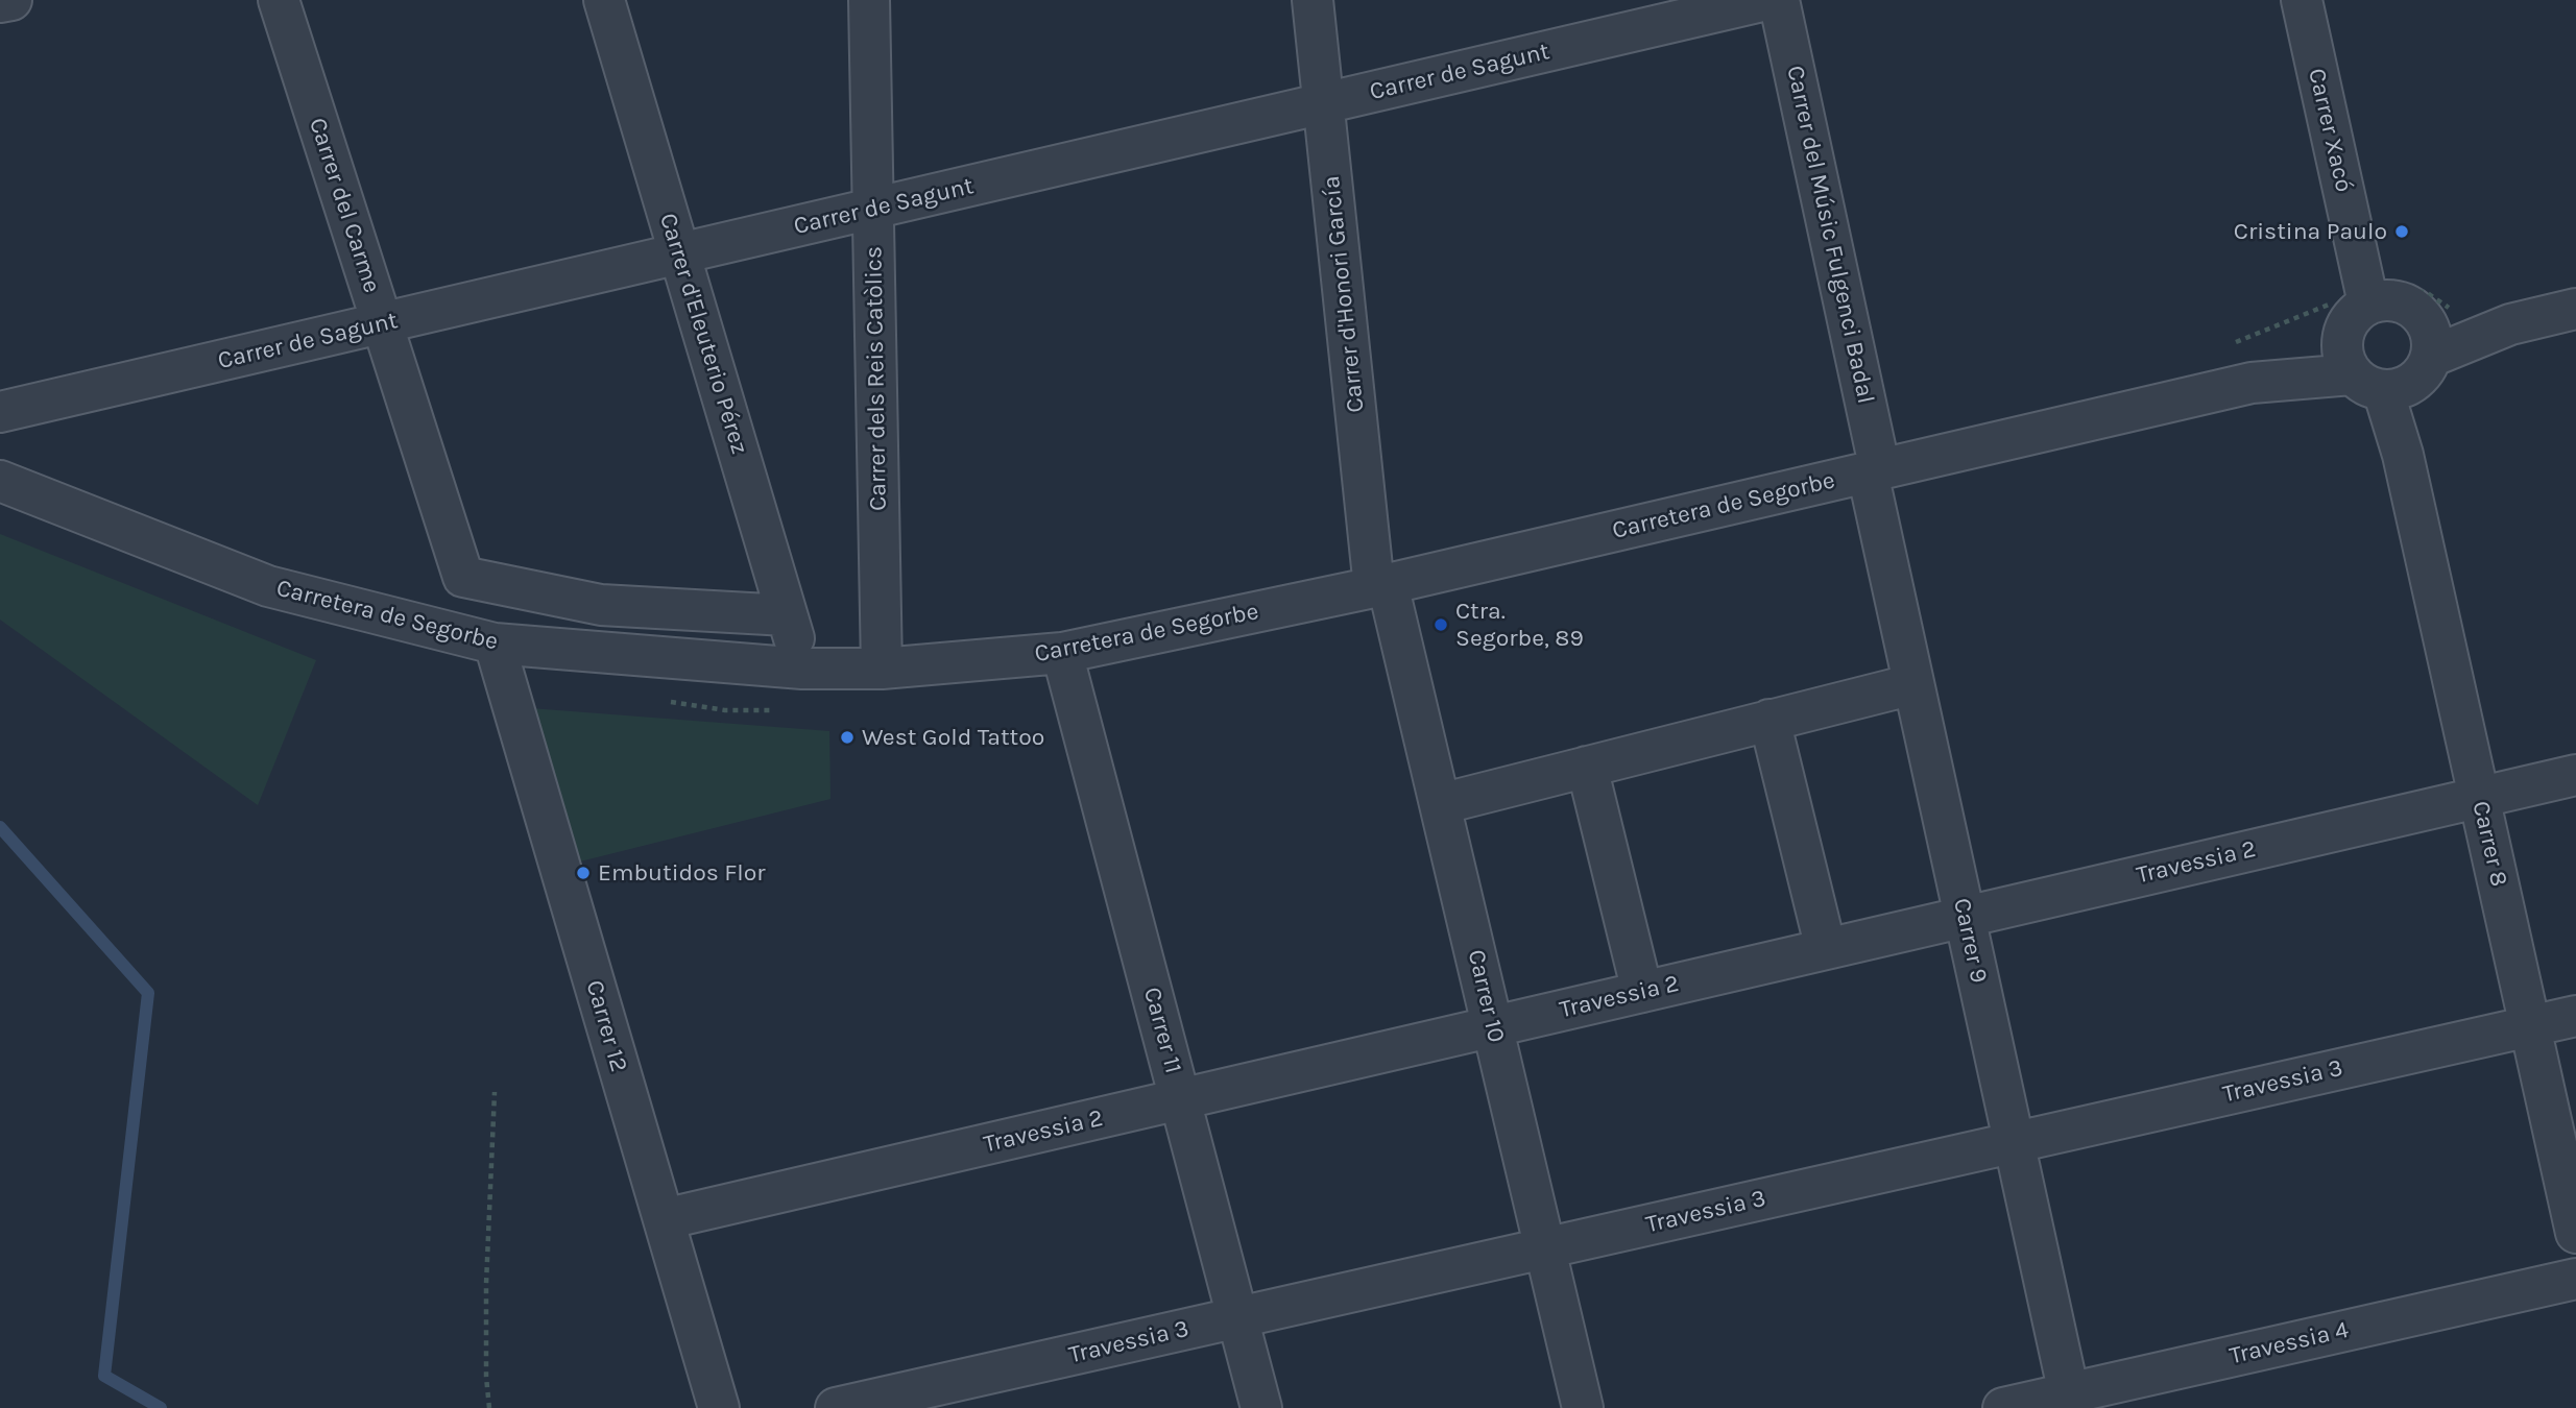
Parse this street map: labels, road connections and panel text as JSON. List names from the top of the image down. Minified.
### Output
{"streets":{"street":["Carrer de Sagunt","Carrer Xacó","Carrer del Carme","Carrer del Músic Fulgenci Badal","Carrer d'Honori García","Carrer d'Eleuterio Pérez","Carrer dels Reis Catòlics","Carretera de Segorbe","Carrer 8","Travessia 2","Carrer 9","Carrer 10","Carrer 12","Carrer 11","Travessia 3","Travessia 4"]},"crossings":[["Carrer de Sagunt","Carrer del Carme"],["Carrer de Sagunt","Carrer d'Honori García"],["Carrer de Sagunt","Carrer d'Eleuterio Pérez"],["Carrer de Sagunt","Carrer dels Reis Catòlics"],["Carrer Xacó","Carretera de Segorbe"],["Carrer Xacó","Carrer 8"],["Carrer del Carme","Carrer d'Eleuterio Pérez"],["Carrer del Músic Fulgenci Badal","Carretera de Segorbe"],["Carrer del Músic Fulgenci Badal","Carrer 9"],["Carrer d'Honori García","Carretera de Segorbe"],["Carrer d'Honori García","Carrer 10"],["Carrer d'Eleuterio Pérez","Carretera de Segorbe"],["Carrer dels Reis Catòlics","Carretera de Segorbe"],["Carretera de Segorbe","Carrer 8"],["Carretera de Segorbe","Carrer 9"],["Carretera de Segorbe","Carrer 10"],["Carretera de Segorbe","Carrer 12"],["Carretera de Segorbe","Carrer 11"],["Carrer 8","Travessia 2"],["Carrer 8","Travessia 3"],["Travessia 2","Carrer 9"],["Travessia 2","Carrer 10"],["Travessia 2","Carrer 12"],["Travessia 2","Carrer 11"],["Carrer 9","Travessia 3"],["Carrer 9","Travessia 4"],["Carrer 10","Travessia 3"],["Carrer 11","Travessia 3"]],"places":["Cristina Paulo","Ctra. Segorbe, 89","West Gold Tattoo","Embutidos Flor"]}
